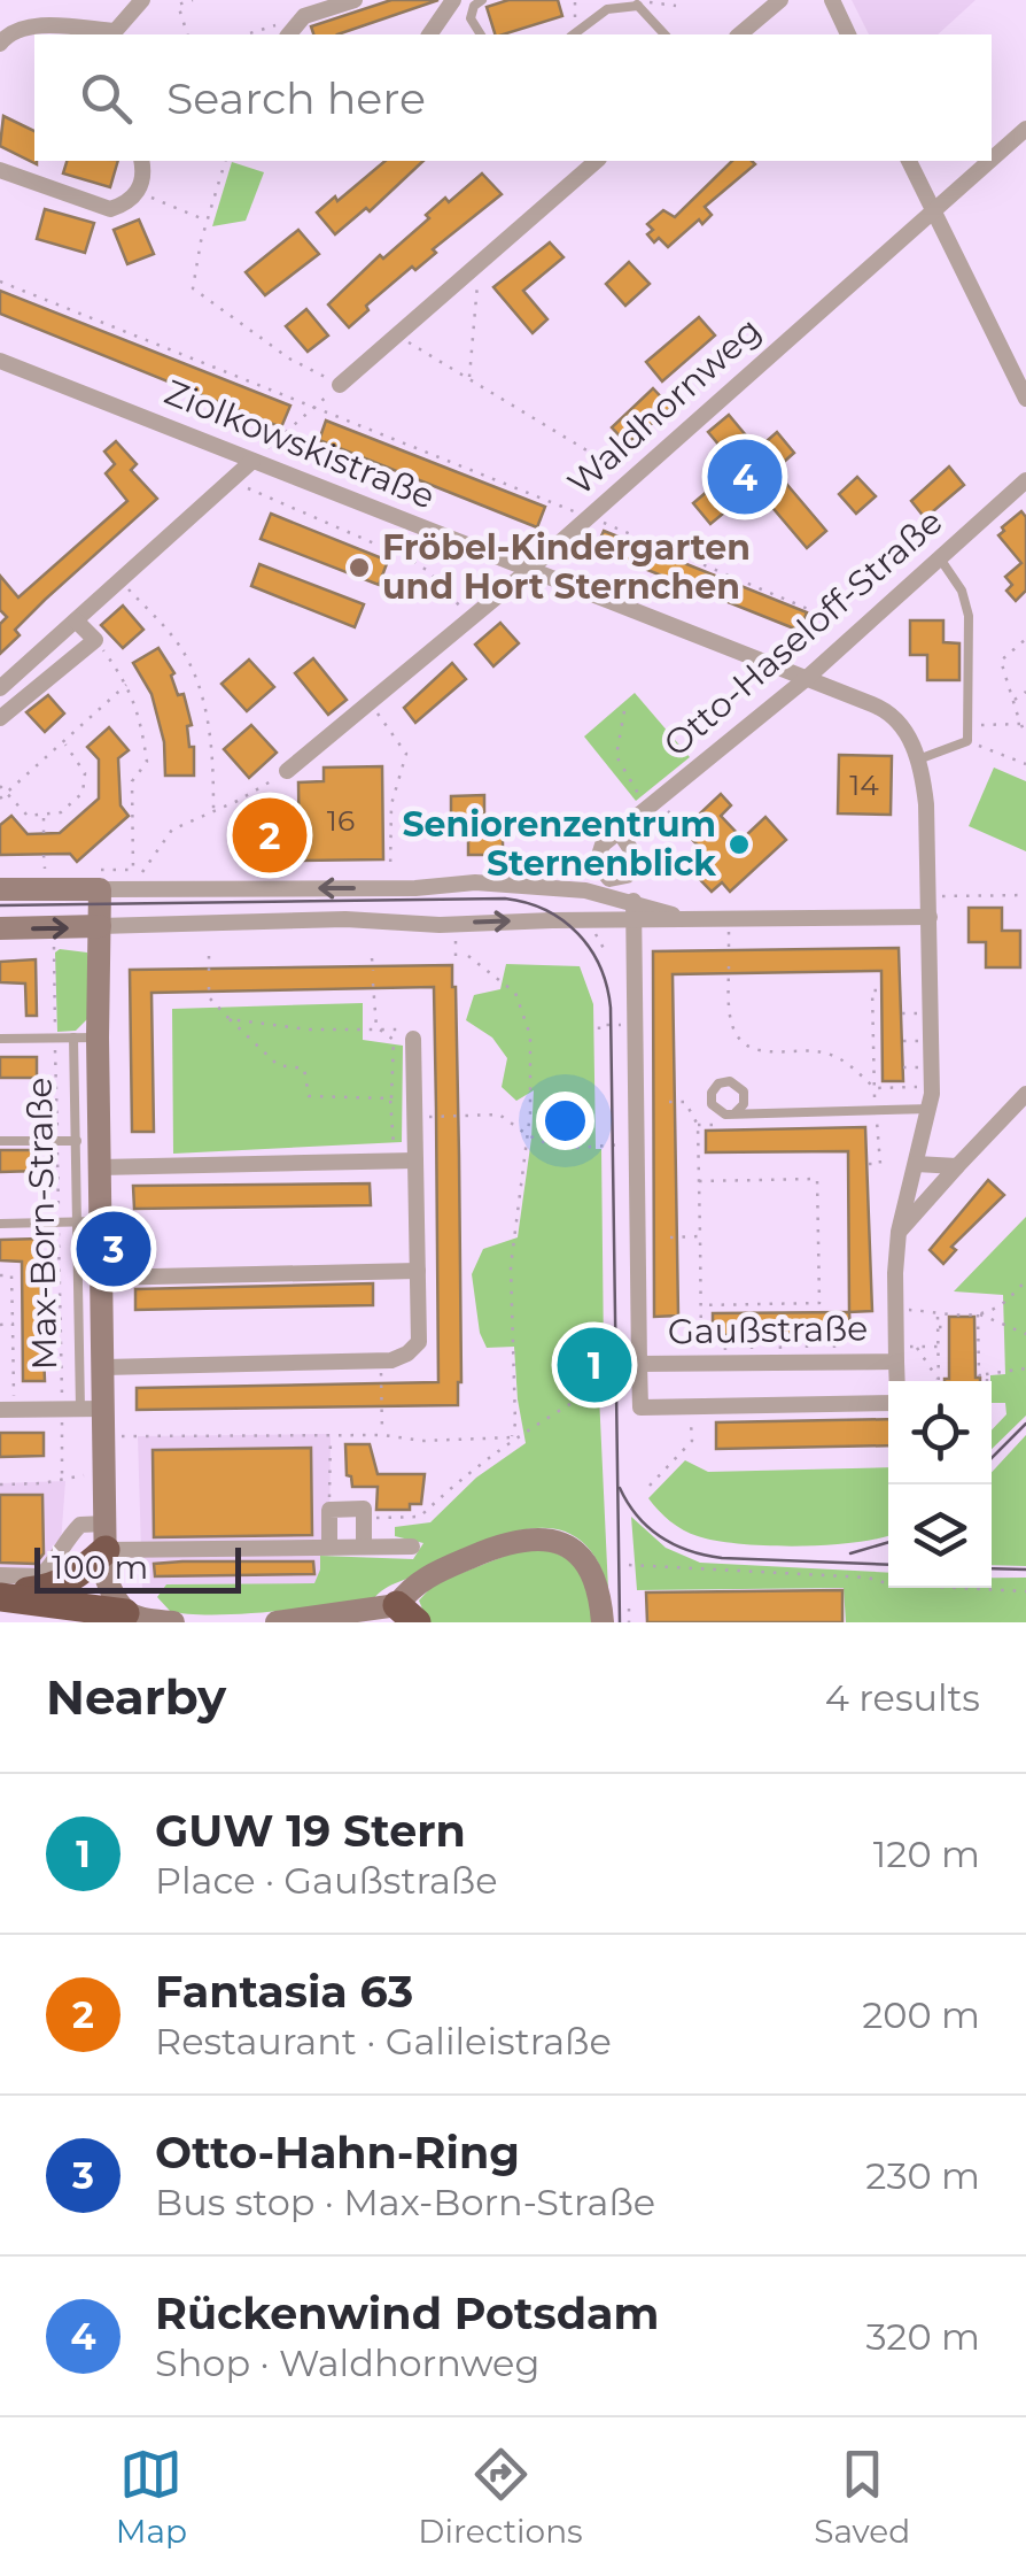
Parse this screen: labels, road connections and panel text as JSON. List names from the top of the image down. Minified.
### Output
{"streets":{"street":["Waldhornweg","Ziolkowskistraße","Otto-Haseloff-Straße","Max-Born-Straße","Gaußstraße"]},"crossings":[["Waldhornweg","Ziolkowskistraße"],["Ziolkowskistraße","Otto-Haseloff-Straße"],["Ziolkowskistraße","Gaußstraße"]],"places":["Fröbel-Kindergarten und Hort Sternchen","Seniorenzentrum Sternenblick"],"house_numbers":["14","16"],"scale_bar":"100 m","page":{"search":"Search here","pins":["4","2","3","1"],"scale":"100 m","heading":["Nearby","4 results"],"list":[{"mark":"1","name":"GUW 19 Stern","note":"Place · Gaußstraße","value":"120 m"},{"mark":"2","name":"Fantasia 63","note":"Restaurant · Galileistraße","value":"200 m"},{"mark":"3","name":"Otto-Hahn-Ring","note":"Bus stop · Max-Born-Straße","value":"230 m"},{"mark":"4","name":"Rückenwind Potsdam","note":"Shop · Waldhornweg","value":"320 m"}],"nav":["Map","Directions","Saved"]}}
